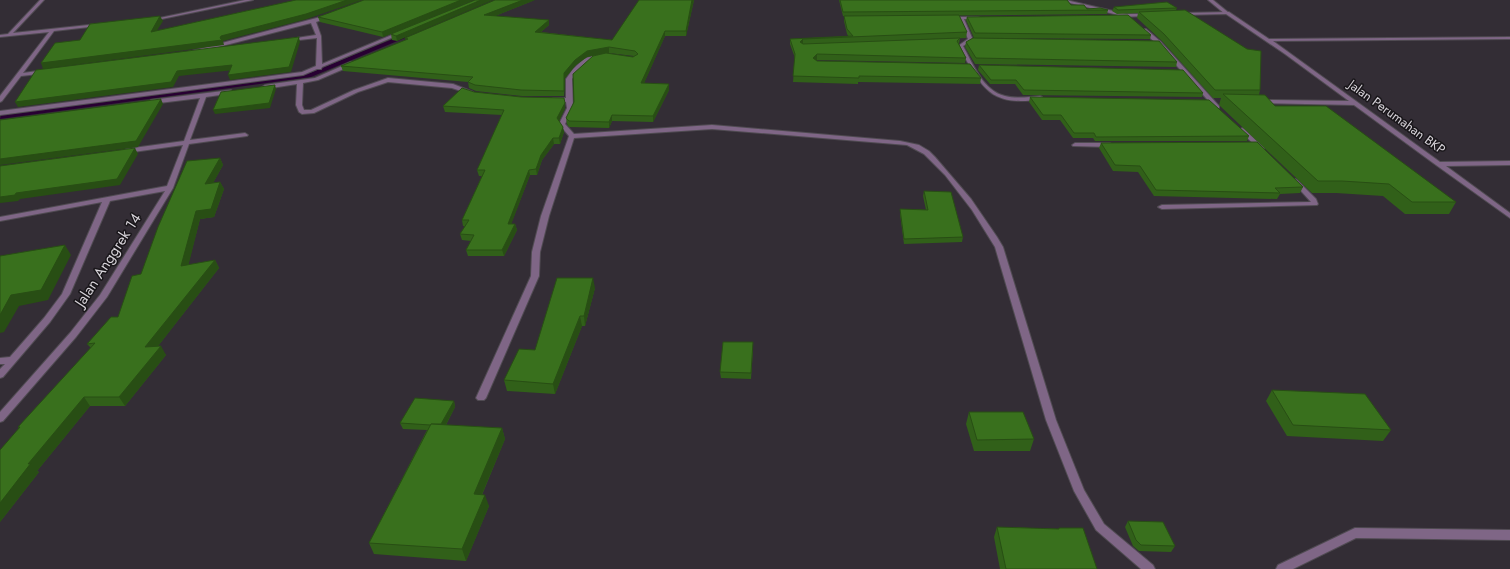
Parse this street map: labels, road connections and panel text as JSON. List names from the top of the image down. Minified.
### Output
{"streets":{"street":["Jalan Perumahan BKP","Jalan Anggrek 14"]}}
